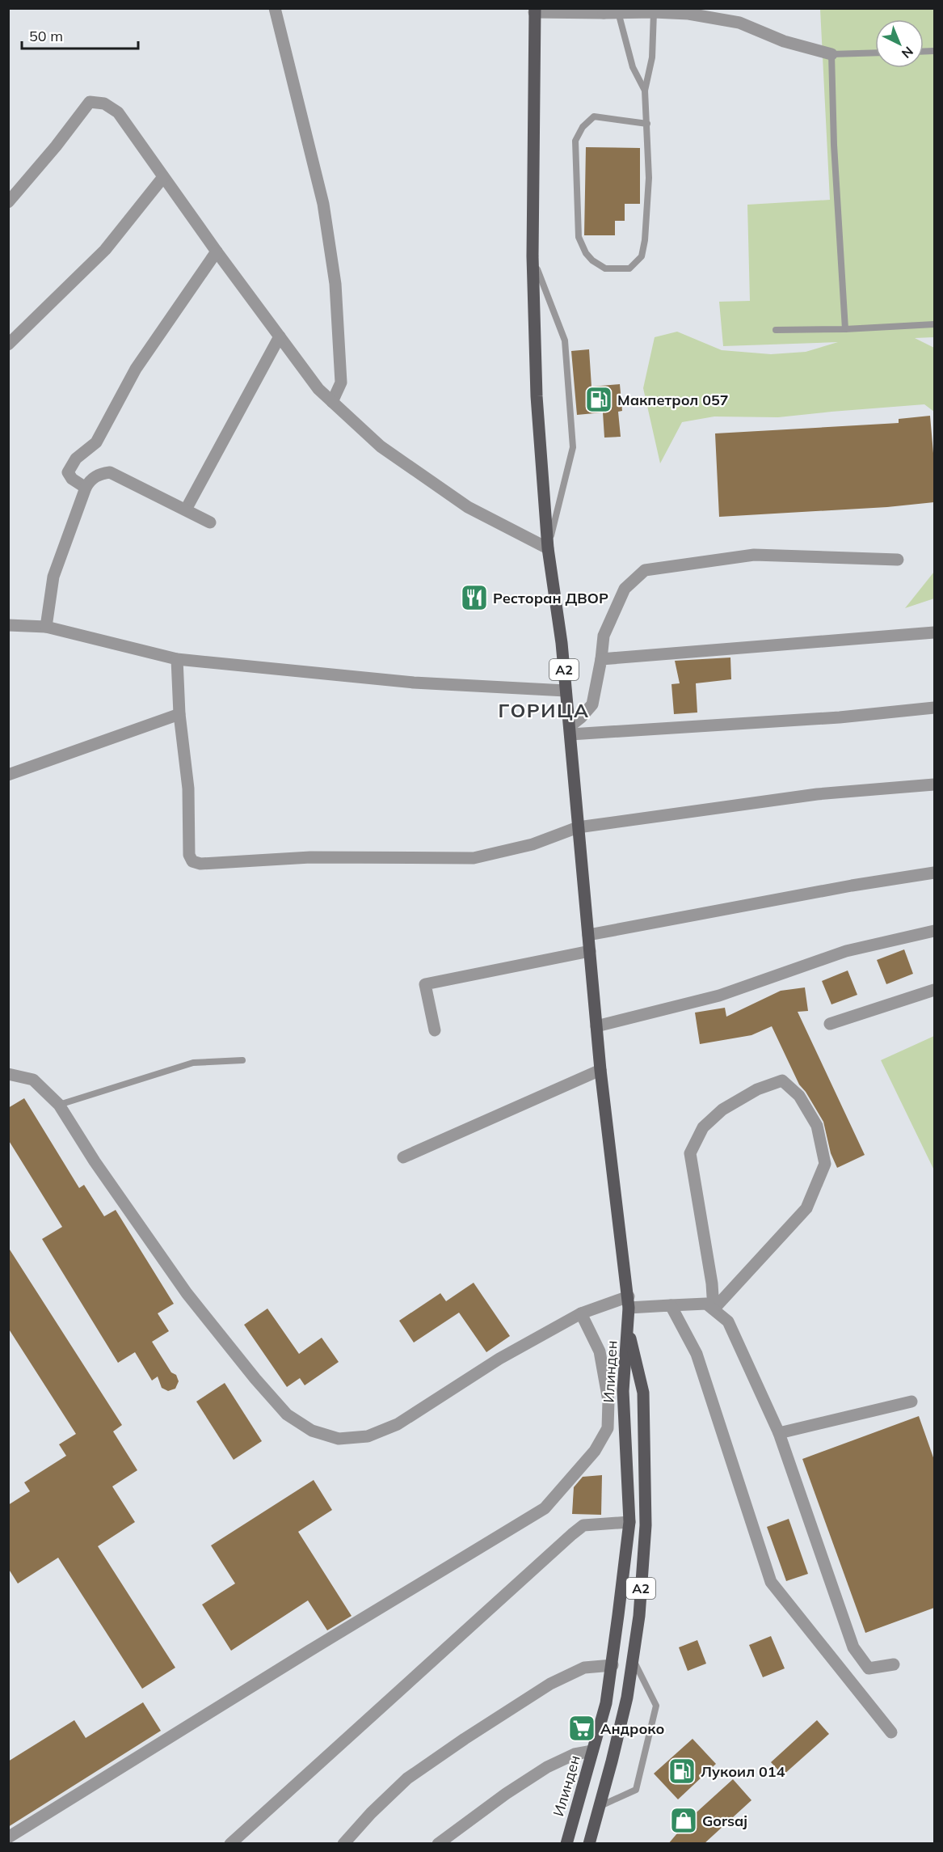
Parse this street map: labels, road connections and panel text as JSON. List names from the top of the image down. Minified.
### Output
{"streets":{"main road":["A2","Илинден"]},"crossings":[["A2","Илинден"]],"districts":["ГОРИЦА"],"places":{"fuel station":["Макпетрол 057","Лукоил 014"],"restaurant":["Ресторан ДВОР"],"supermarket":["Андроко"],"shop":["Gorsaj"]},"scale_bar":"50 m","north":"bottom right"}
